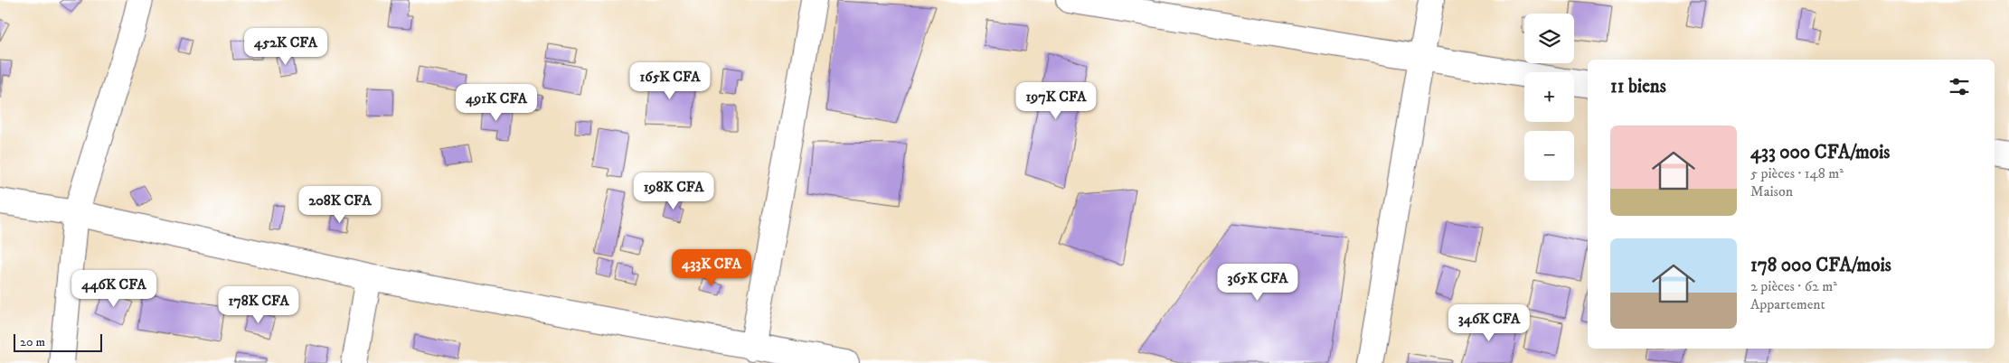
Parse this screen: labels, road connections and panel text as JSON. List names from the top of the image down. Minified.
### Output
{"scale_bar":"20 m","page":{"map_buttons":["+","−"],"price":["452K CFA","165K CFA","197K CFA","491K CFA","198K CFA","208K CFA","433K CFA","365K CFA","446K CFA","178K CFA","346K CFA"],"heading":"11 biens","list":[{"name":"433 000 CFA/mois","note":"5 pièces · 148 m² · Maison"},{"name":"178 000 CFA/mois","note":"2 pièces · 62 m² · Appartement"}],"scale":"20 m"}}
